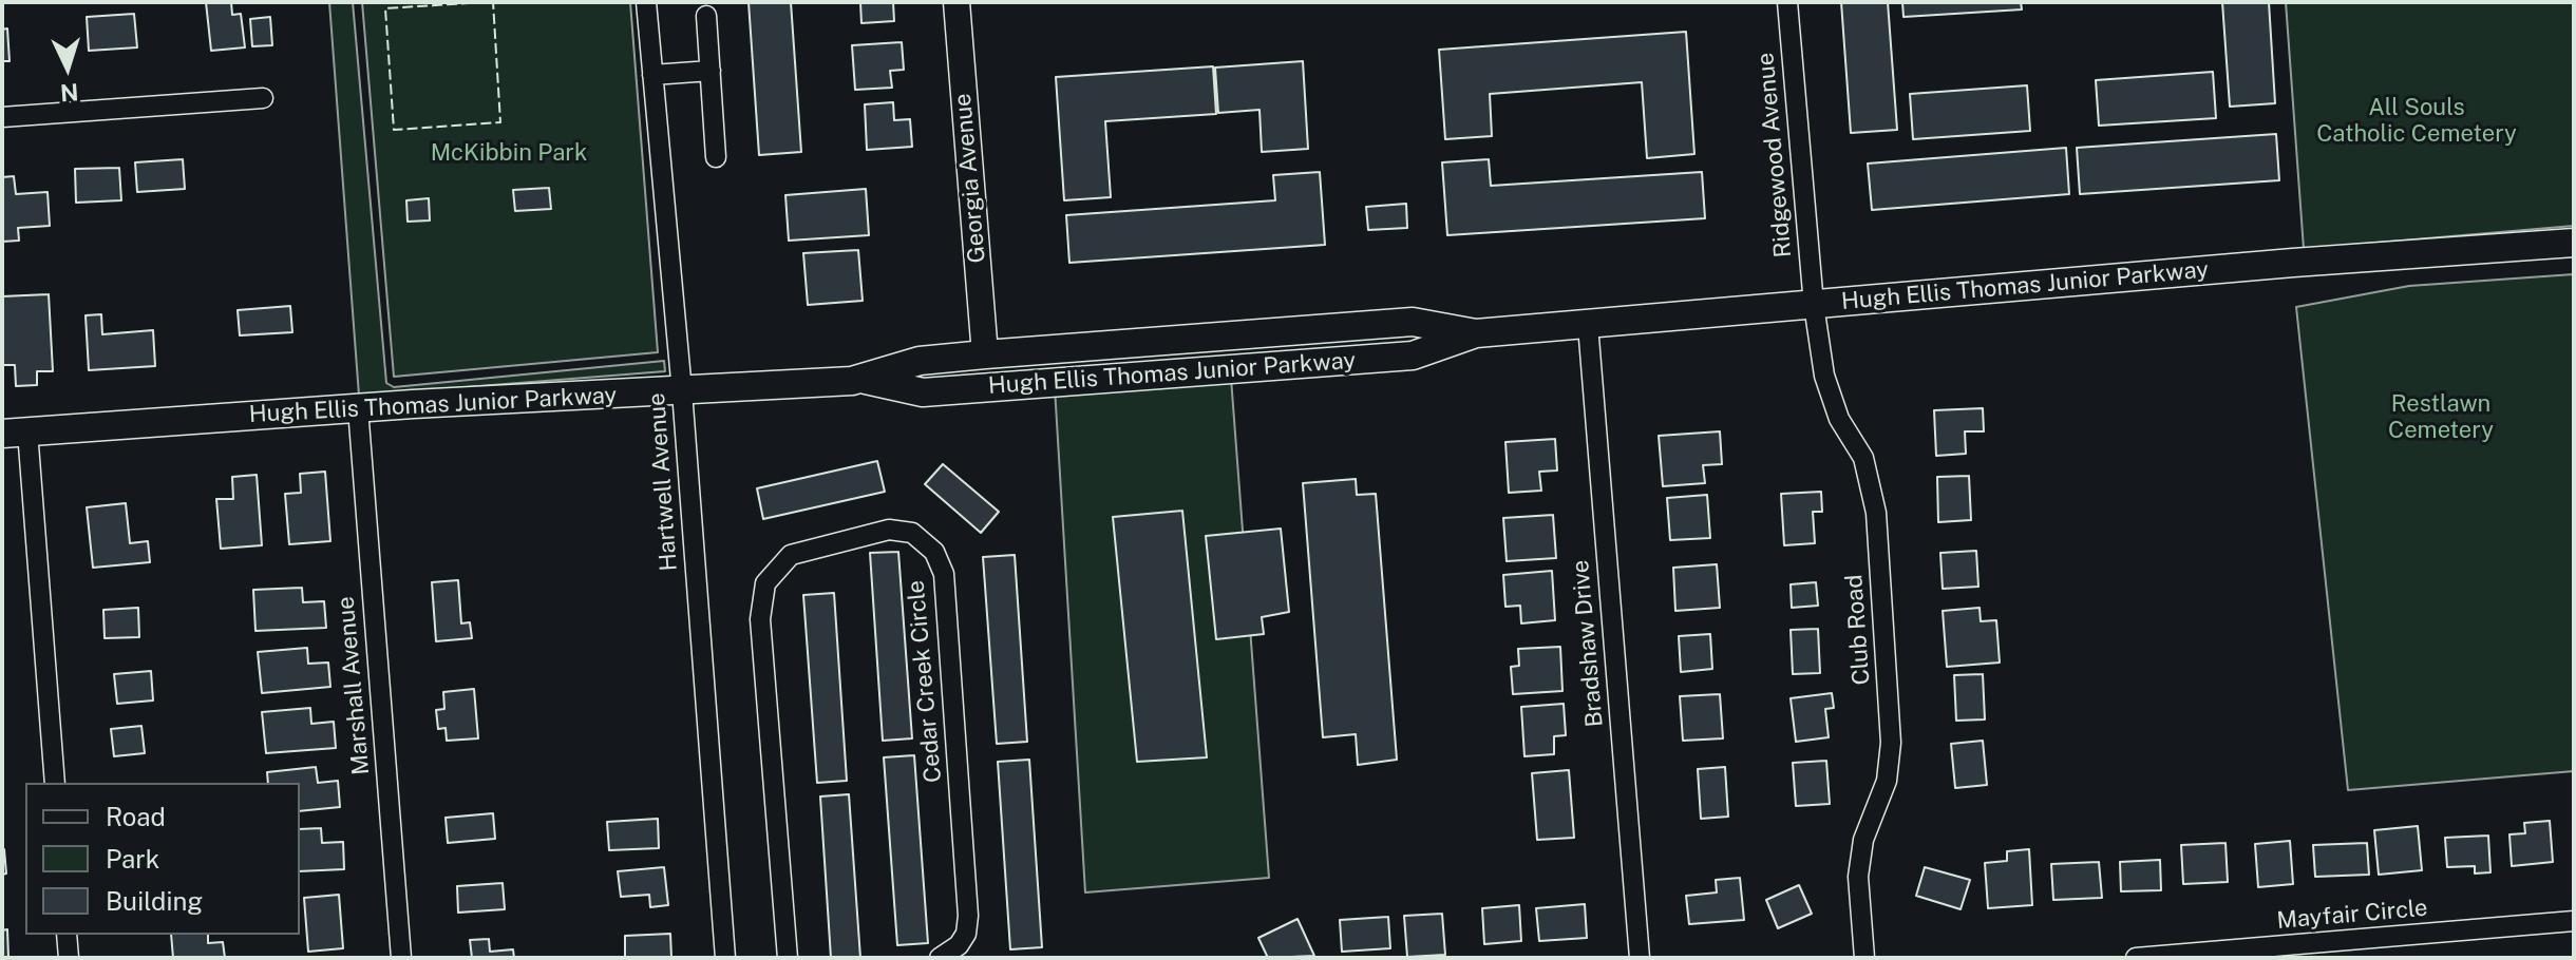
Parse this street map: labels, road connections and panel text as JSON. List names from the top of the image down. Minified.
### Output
{"streets":{"main road":["Hugh Ellis Thomas Junior Parkway"],"street":["Ridgewood Avenue","Georgia Avenue","Hartwell Avenue","Club Road","Bradshaw Drive","Cedar Creek Circle","Marshall Avenue","Mayfair Circle"]},"crossings":[["Ridgewood Avenue","Hugh Ellis Thomas Junior Parkway"],["Ridgewood Avenue","Club Road"],["Georgia Avenue","Hugh Ellis Thomas Junior Parkway"],["Hugh Ellis Thomas Junior Parkway","Hartwell Avenue"],["Hugh Ellis Thomas Junior Parkway","Club Road"],["Hugh Ellis Thomas Junior Parkway","Bradshaw Drive"],["Hugh Ellis Thomas Junior Parkway","Marshall Avenue"]],"parks":["All Souls Catholic Cemetery","McKibbin Park","Restlawn Cemetery"],"legend":["Road","Park","Building"],"north":"bottom"}
